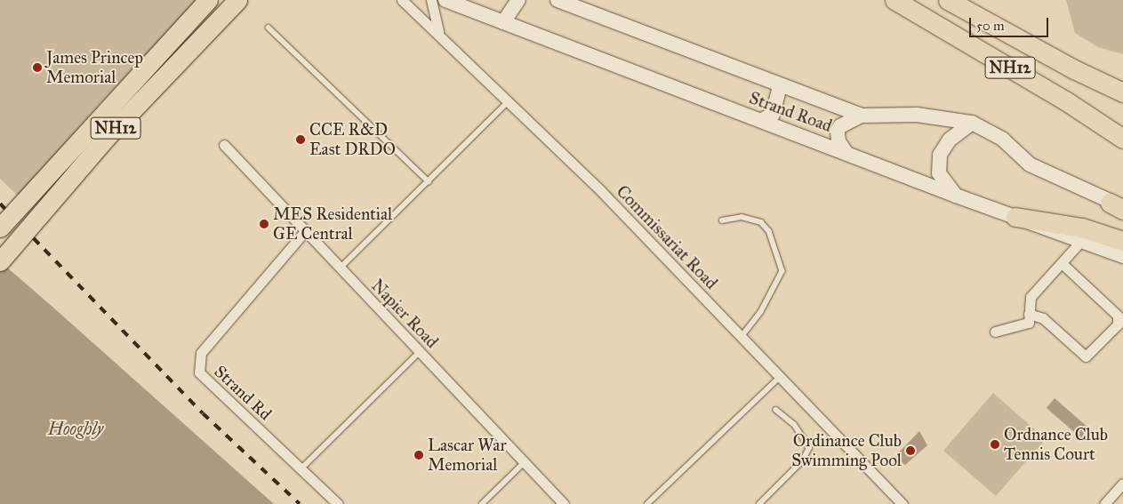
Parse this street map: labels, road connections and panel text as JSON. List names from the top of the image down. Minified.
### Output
{"streets":{"highway":["NH12"],"main road":["Strand Road"],"street":["Commissariat Road","Napier Road","Strand Rd"]},"crossings":[["Napier Road","Strand Rd"]],"water":["Hooghly"],"places":["James Princep Memorial","CCE R&D East DRDO","MES Residential GE Central","Ordnance Club Tennis Court","Ordinance Club Swimming Pool","Lascar War Memorial"],"scale_bar":"50 m"}
